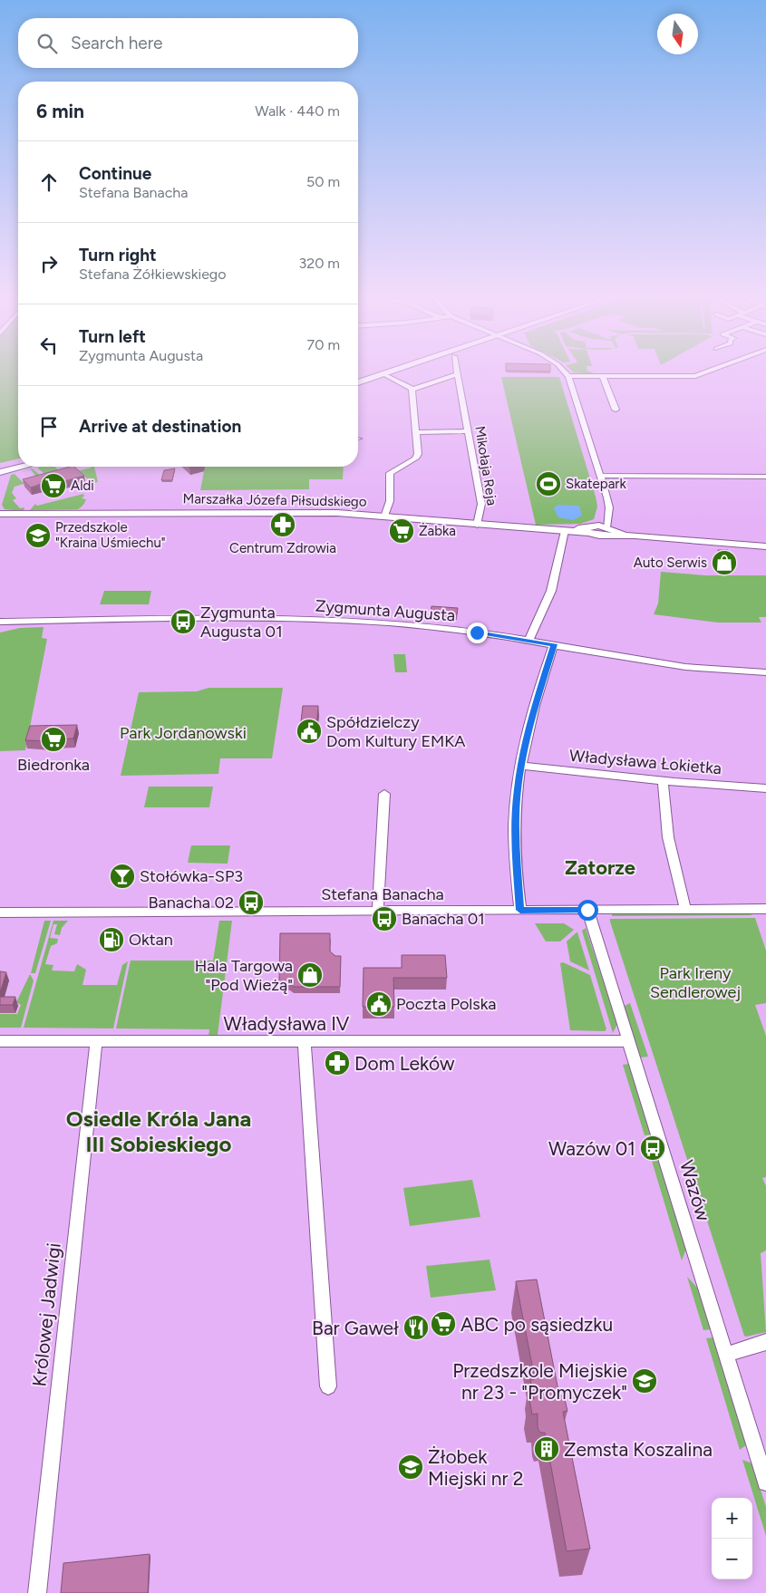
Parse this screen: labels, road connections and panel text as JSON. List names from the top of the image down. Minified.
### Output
{"streets":{"street":["Mikołaja Reja","Marszałka Józefa Piłsudskiego","Zygmunta Augusta","Władysława Łokietka","Stefana Banacha","Władysława IV","Wazów","Królowej Jadwigi"]},"crossings":[["Mikołaja Reja","Marszałka Józefa Piłsudskiego"],["Stefana Banacha","Wazów"],["Władysława IV","Wazów"],["Władysława IV","Królowej Jadwigi"]],"districts":["Zatorze","Osiedle Króla Jana III Sobieskiego"],"parks":["Park Jordanowski","Park Ireny Sendlerowej"],"places":{"sports":["Skatepark"],"supermarket":["Aldi","Żabka","Biedronka","ABC po sąsiedzku"],"pharmacy":["Centrum Zdrowia","Dom Leków"],"school or university":["Przedszkole \"Kraina Uśmiechu\"","Przedszkole Miejskie nr 23 - \"Promyczek\"","Żłobek Miejski nr 2"],"shop":["Auto Serwis","Hala Targowa \"Pod Wieżą\""],"bus stop":["Zygmunta Augusta 01","Banacha 02","Banacha 01","Wazów 01"],"public building":["Spółdzielczy Dom Kultury EMKA","Poczta Polska"],"bar":["Stołówka-SP3"],"fuel station":["Oktan"],"restaurant":["Bar Gaweł"],"building":["Zemsta Koszalina"]},"north":"bottom","page":{"search":"Search here","heading":["6 min","Walk · 440 m"],"list":[["Continue","Stefana Banacha","50 m"],["Turn right","Stefana Żółkiewskiego","320 m"],["Turn left","Zygmunta Augusta","70 m"],"Arrive at destination"],"map_buttons":["+","−"]}}
